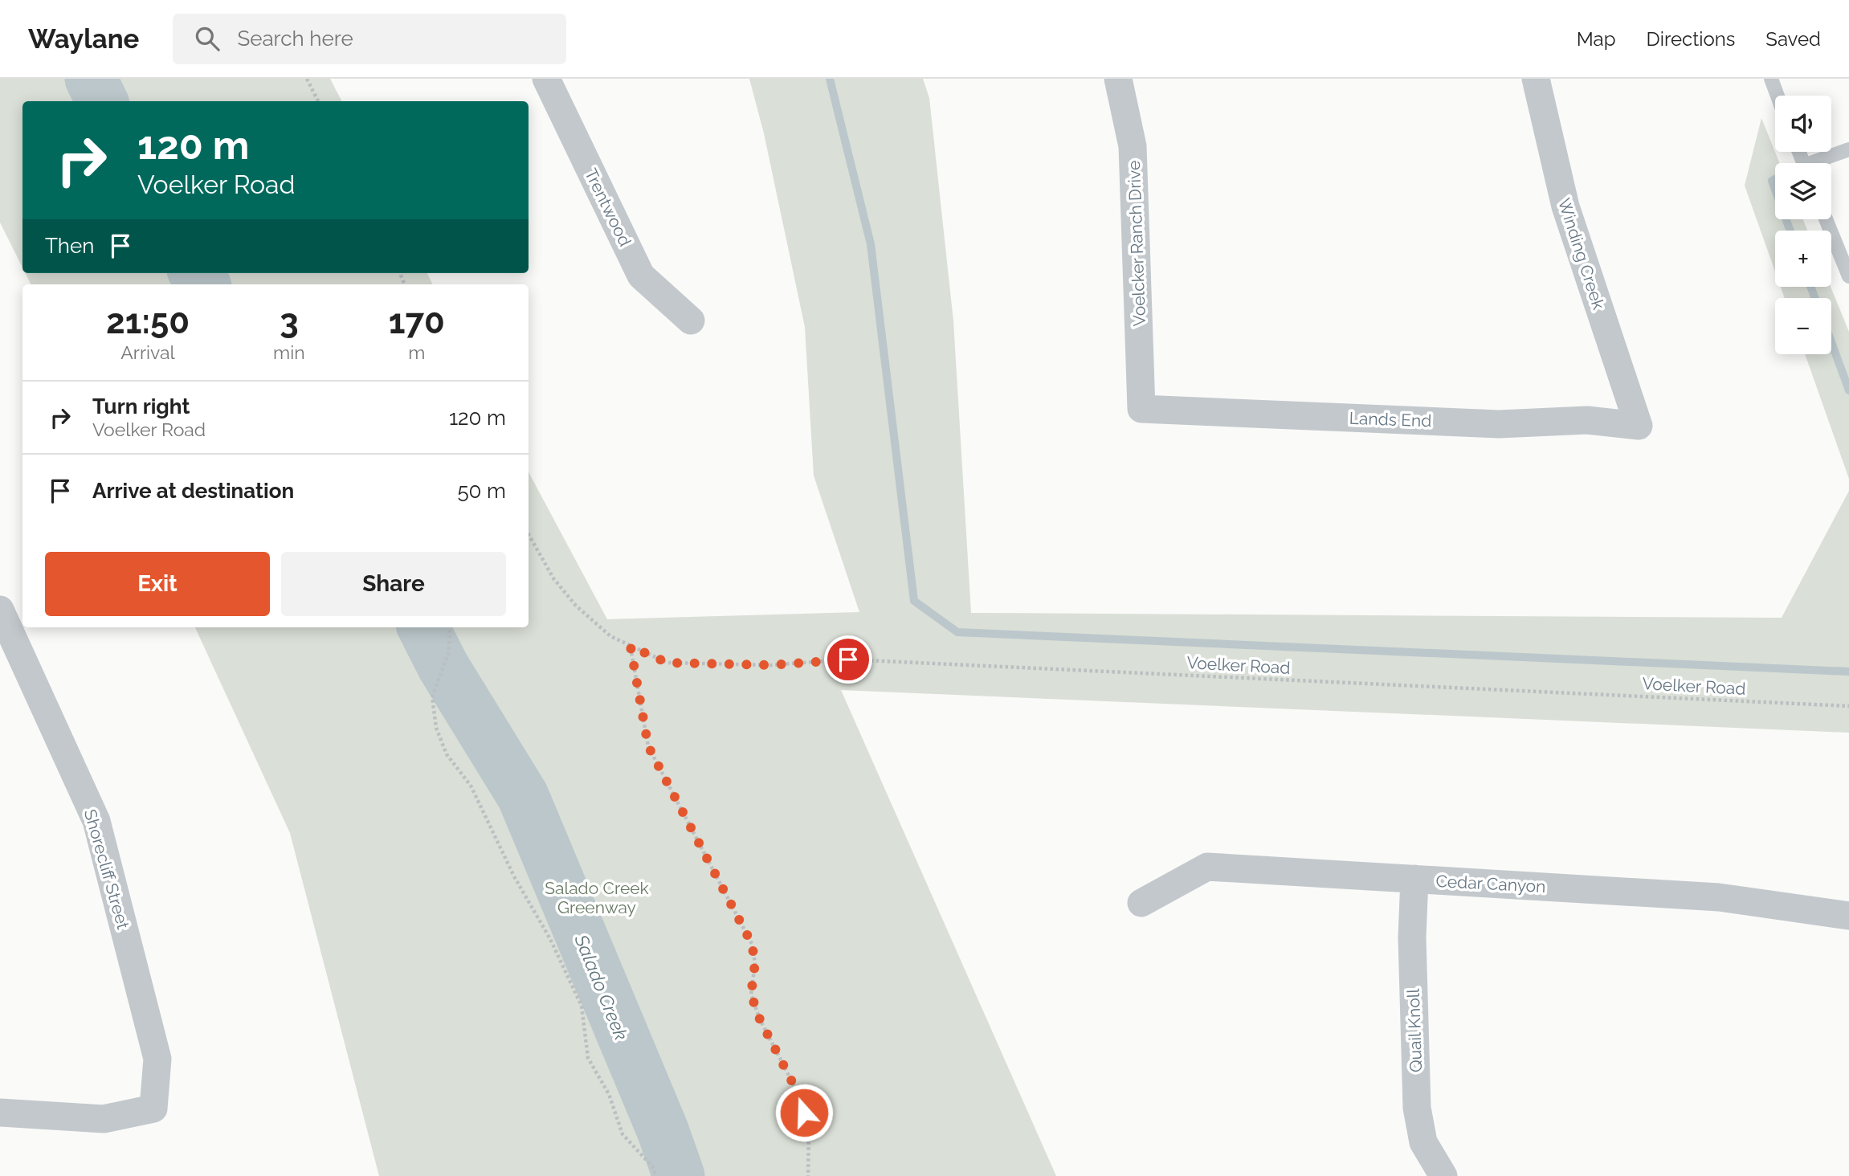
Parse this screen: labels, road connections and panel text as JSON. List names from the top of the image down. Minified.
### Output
{"streets":{"street":["Trentwood","Voelcker Ranch Drive","Winding Creek","Lands End","Shorecliff Street","Cedar Canyon","Quail Knoll"],"path":["Voelker Road"]},"crossings":[["Voelcker Ranch Drive","Lands End"],["Winding Creek","Lands End"],["Cedar Canyon","Quail Knoll"]],"water":["Salado Creek"],"parks":["Salado Creek Greenway"],"page":{"header":"Waylane","search":"Search here","nav":["Map","Directions","Saved"],"map_buttons":["+","−"],"turn":["120 m","Voelker Road"],"then":"Then","eta":["21:50","Arrival","3","min","170","m"],"list":[{"name":"Turn right","note":"Voelker Road","value":"120 m"},{"name":"Arrive at destination","value":"50 m"}],"buttons":["Exit","Share"]}}
